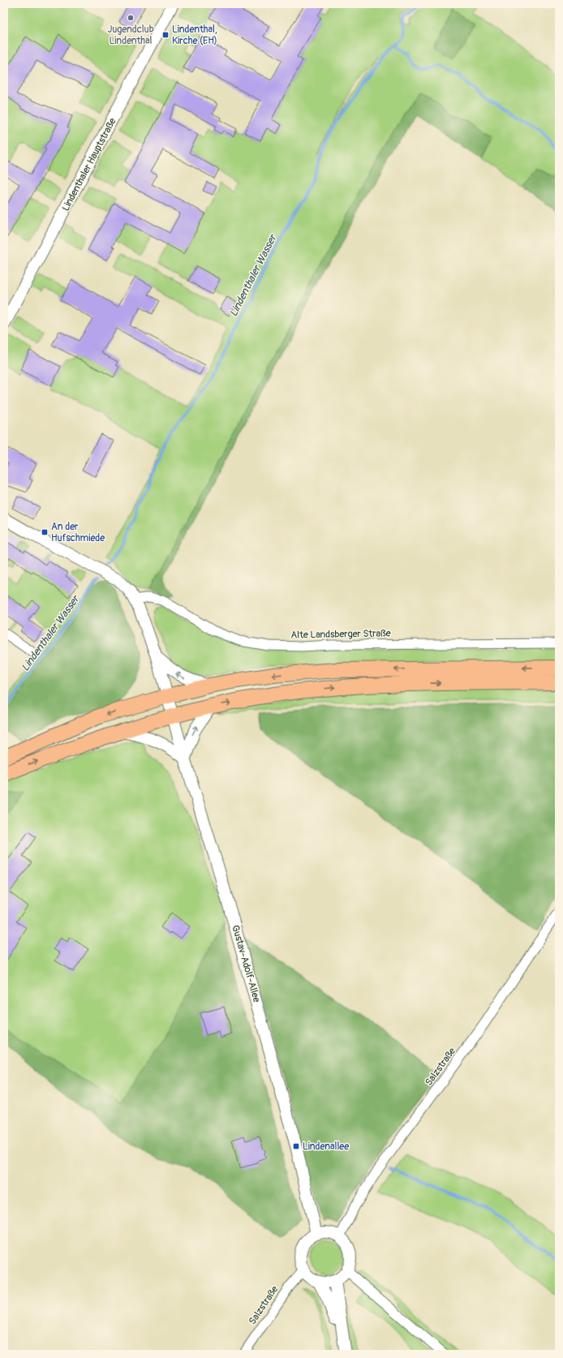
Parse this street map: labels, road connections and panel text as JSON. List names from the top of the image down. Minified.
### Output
{"streets":{"street":["Lindenthaler Hauptstraße","Alte Landsberger Straße","Gustav-Adolf-Allee","Salzstraße"]},"crossings":[["Gustav-Adolf-Allee","Salzstraße"]],"water":["Lindenthaler Wasser"],"places":{"other":["Jugendclub Lindenthal"],"transit":["Lindenthal, Kirche (EH)","An der Hufschmiede","Lindenallee"]}}
